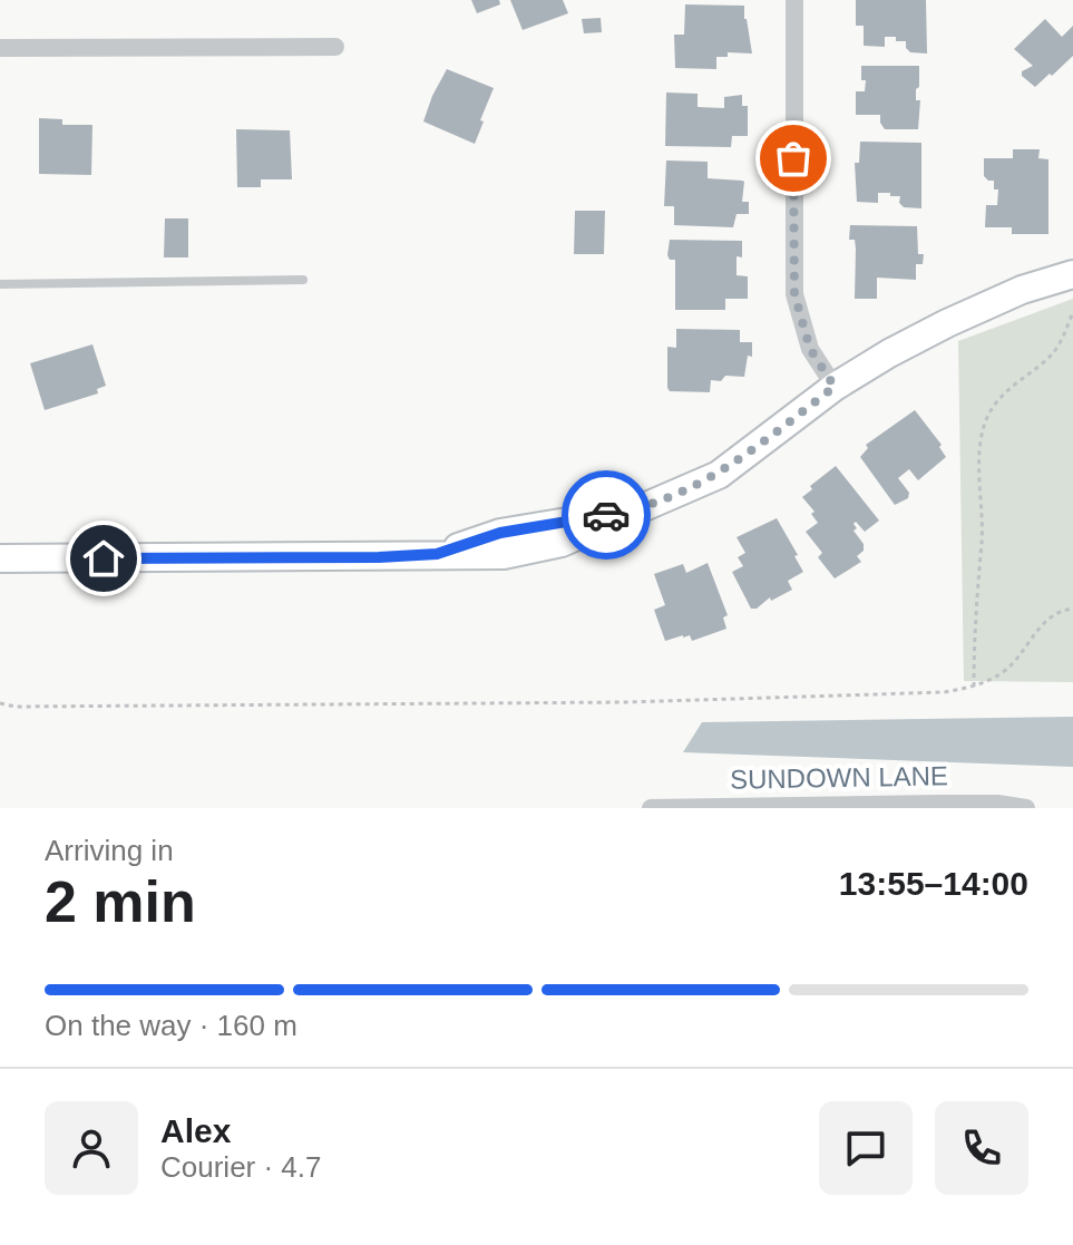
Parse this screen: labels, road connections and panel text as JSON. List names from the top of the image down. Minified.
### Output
{"streets":{"street":["SUNDOWN LANE"]},"page":{"heading":["2 min","Arriving in","13:55–14:00"],"panel":["Alex","Courier · 4.7"],"bar":"On the way · 160 m"}}
